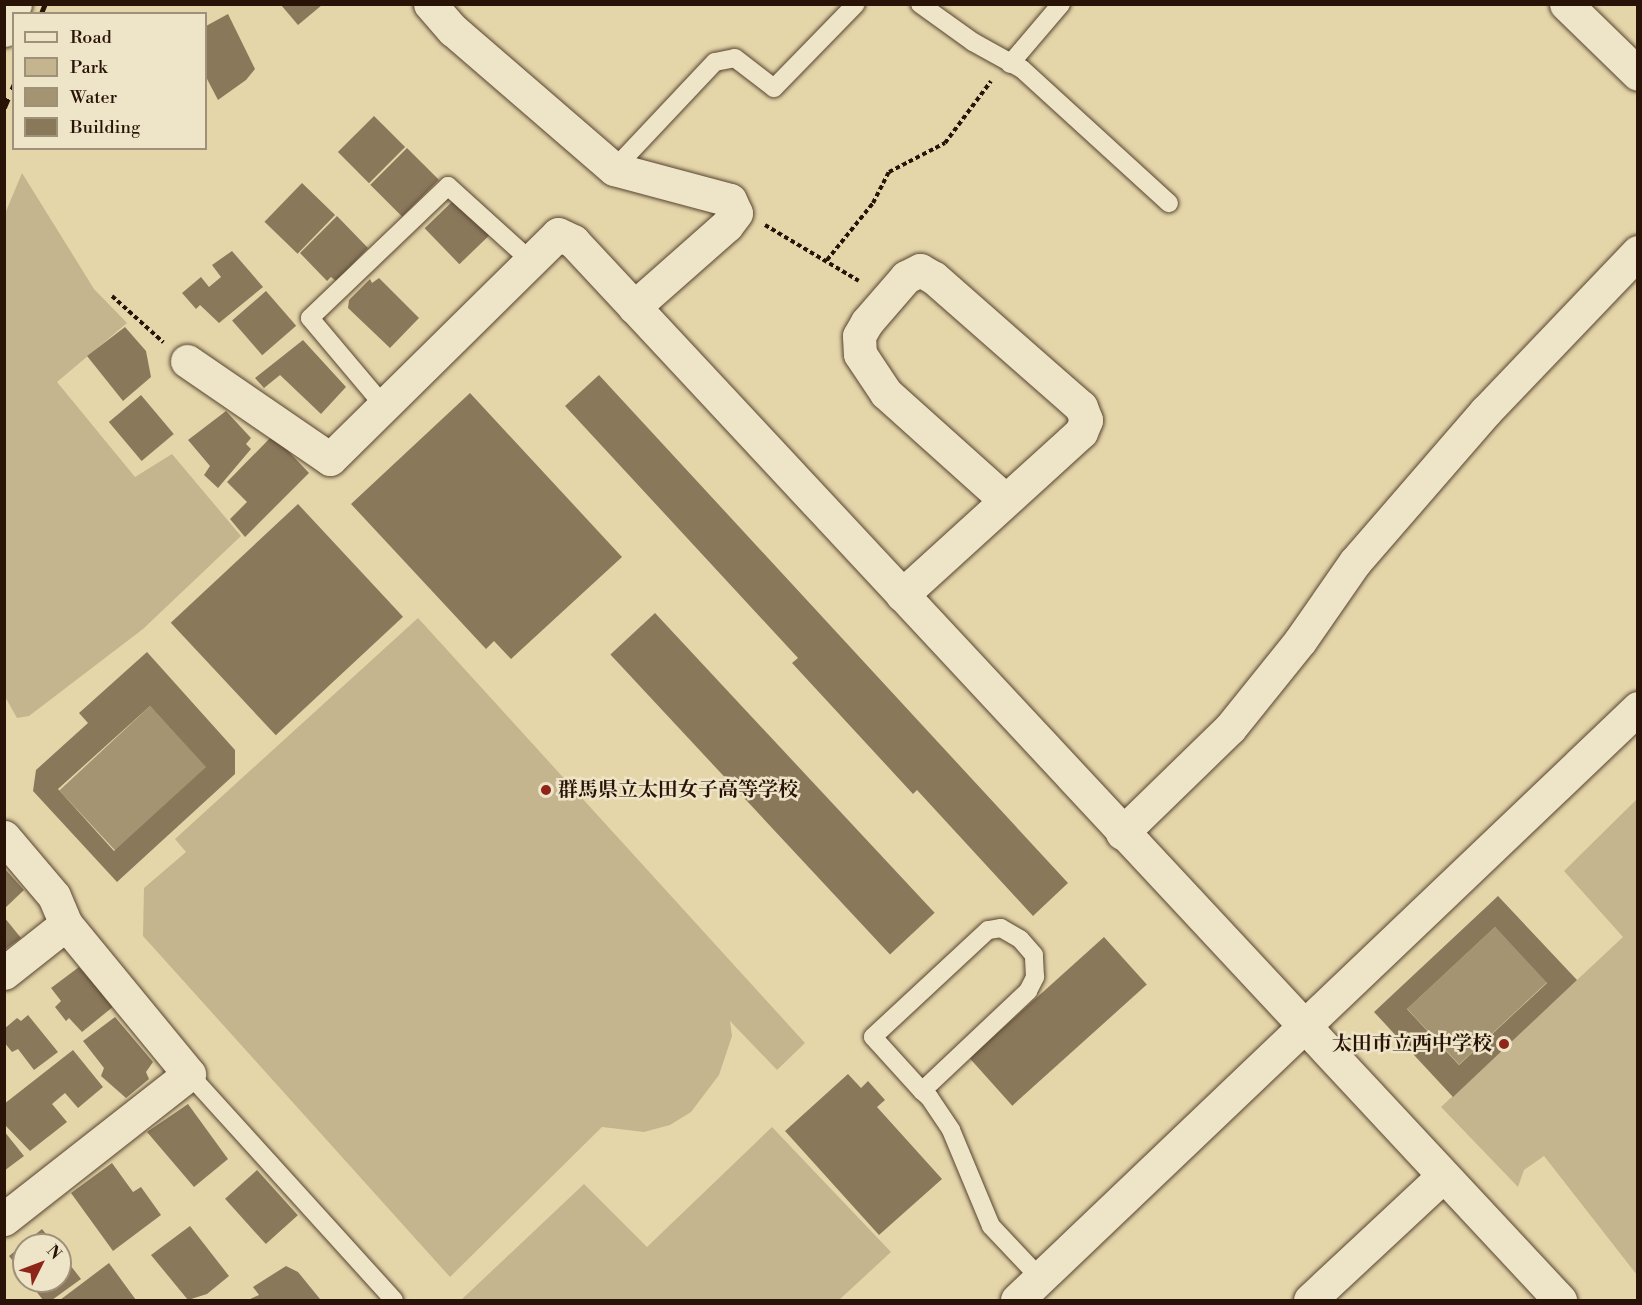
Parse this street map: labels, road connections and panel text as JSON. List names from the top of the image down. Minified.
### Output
{"places":["群馬県立太田女子高等学校","太田市立西中学校"],"legend":["Road","Park","Water","Building"],"north":"top right"}
